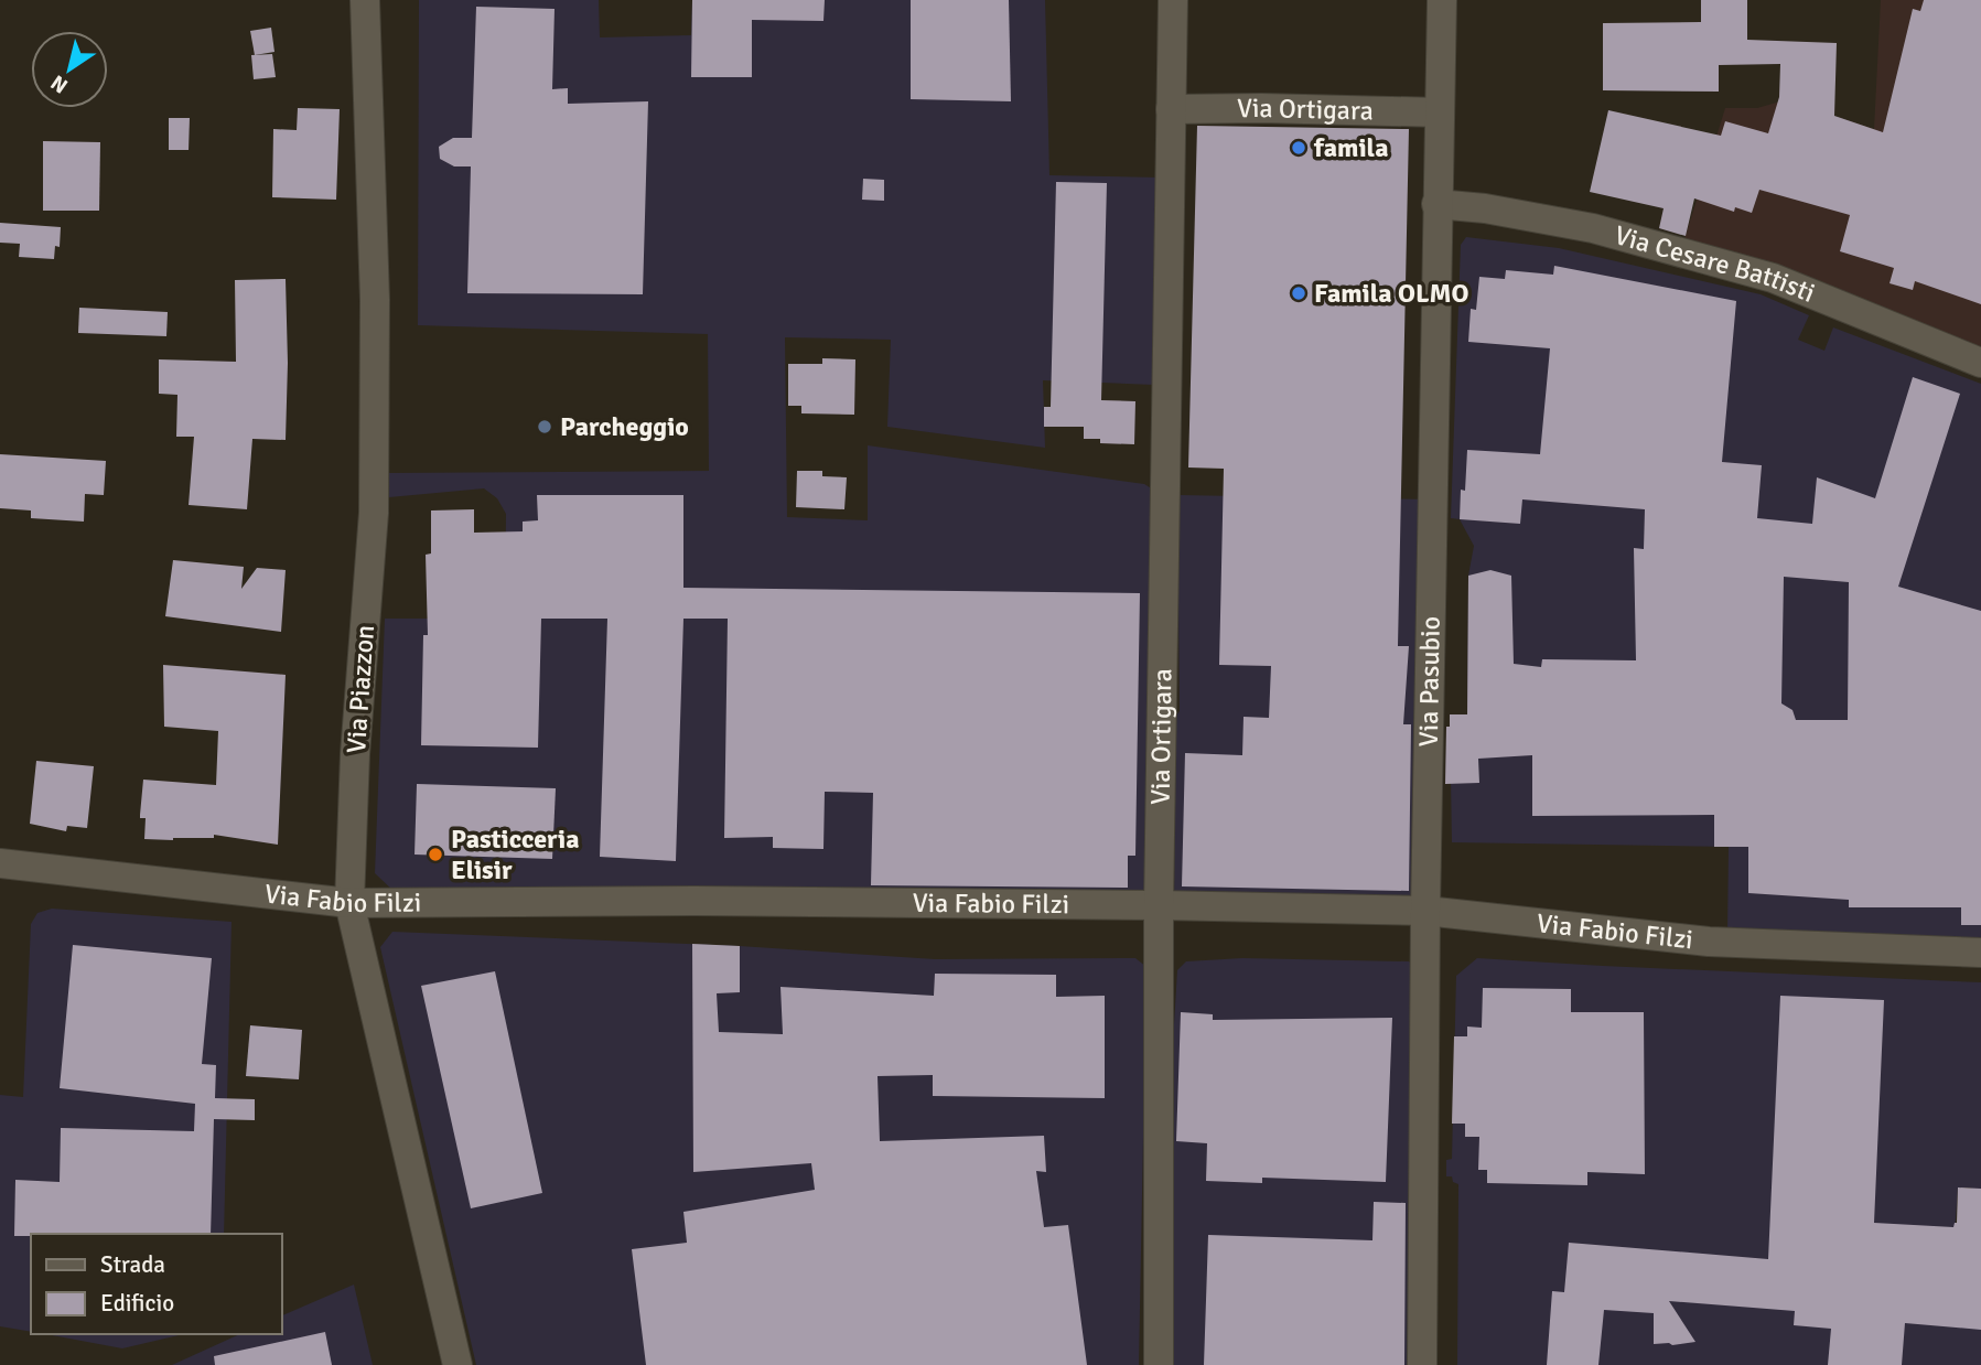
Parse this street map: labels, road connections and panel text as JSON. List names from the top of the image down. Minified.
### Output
{"streets":{"street":["Via Ortigara","Via Cesare Battisti","Via Pasubio","Via Piazzon","Via Fabio Filzi"]},"crossings":[["Via Ortigara","Via Pasubio"],["Via Ortigara","Via Fabio Filzi"],["Via Cesare Battisti","Via Pasubio"],["Via Pasubio","Via Fabio Filzi"],["Via Piazzon","Via Fabio Filzi"]],"places":["famila","Famila OLMO","Parcheggio","Pasticceria Elisir"],"legend":["Strada","Edificio"],"north":"bottom left"}
